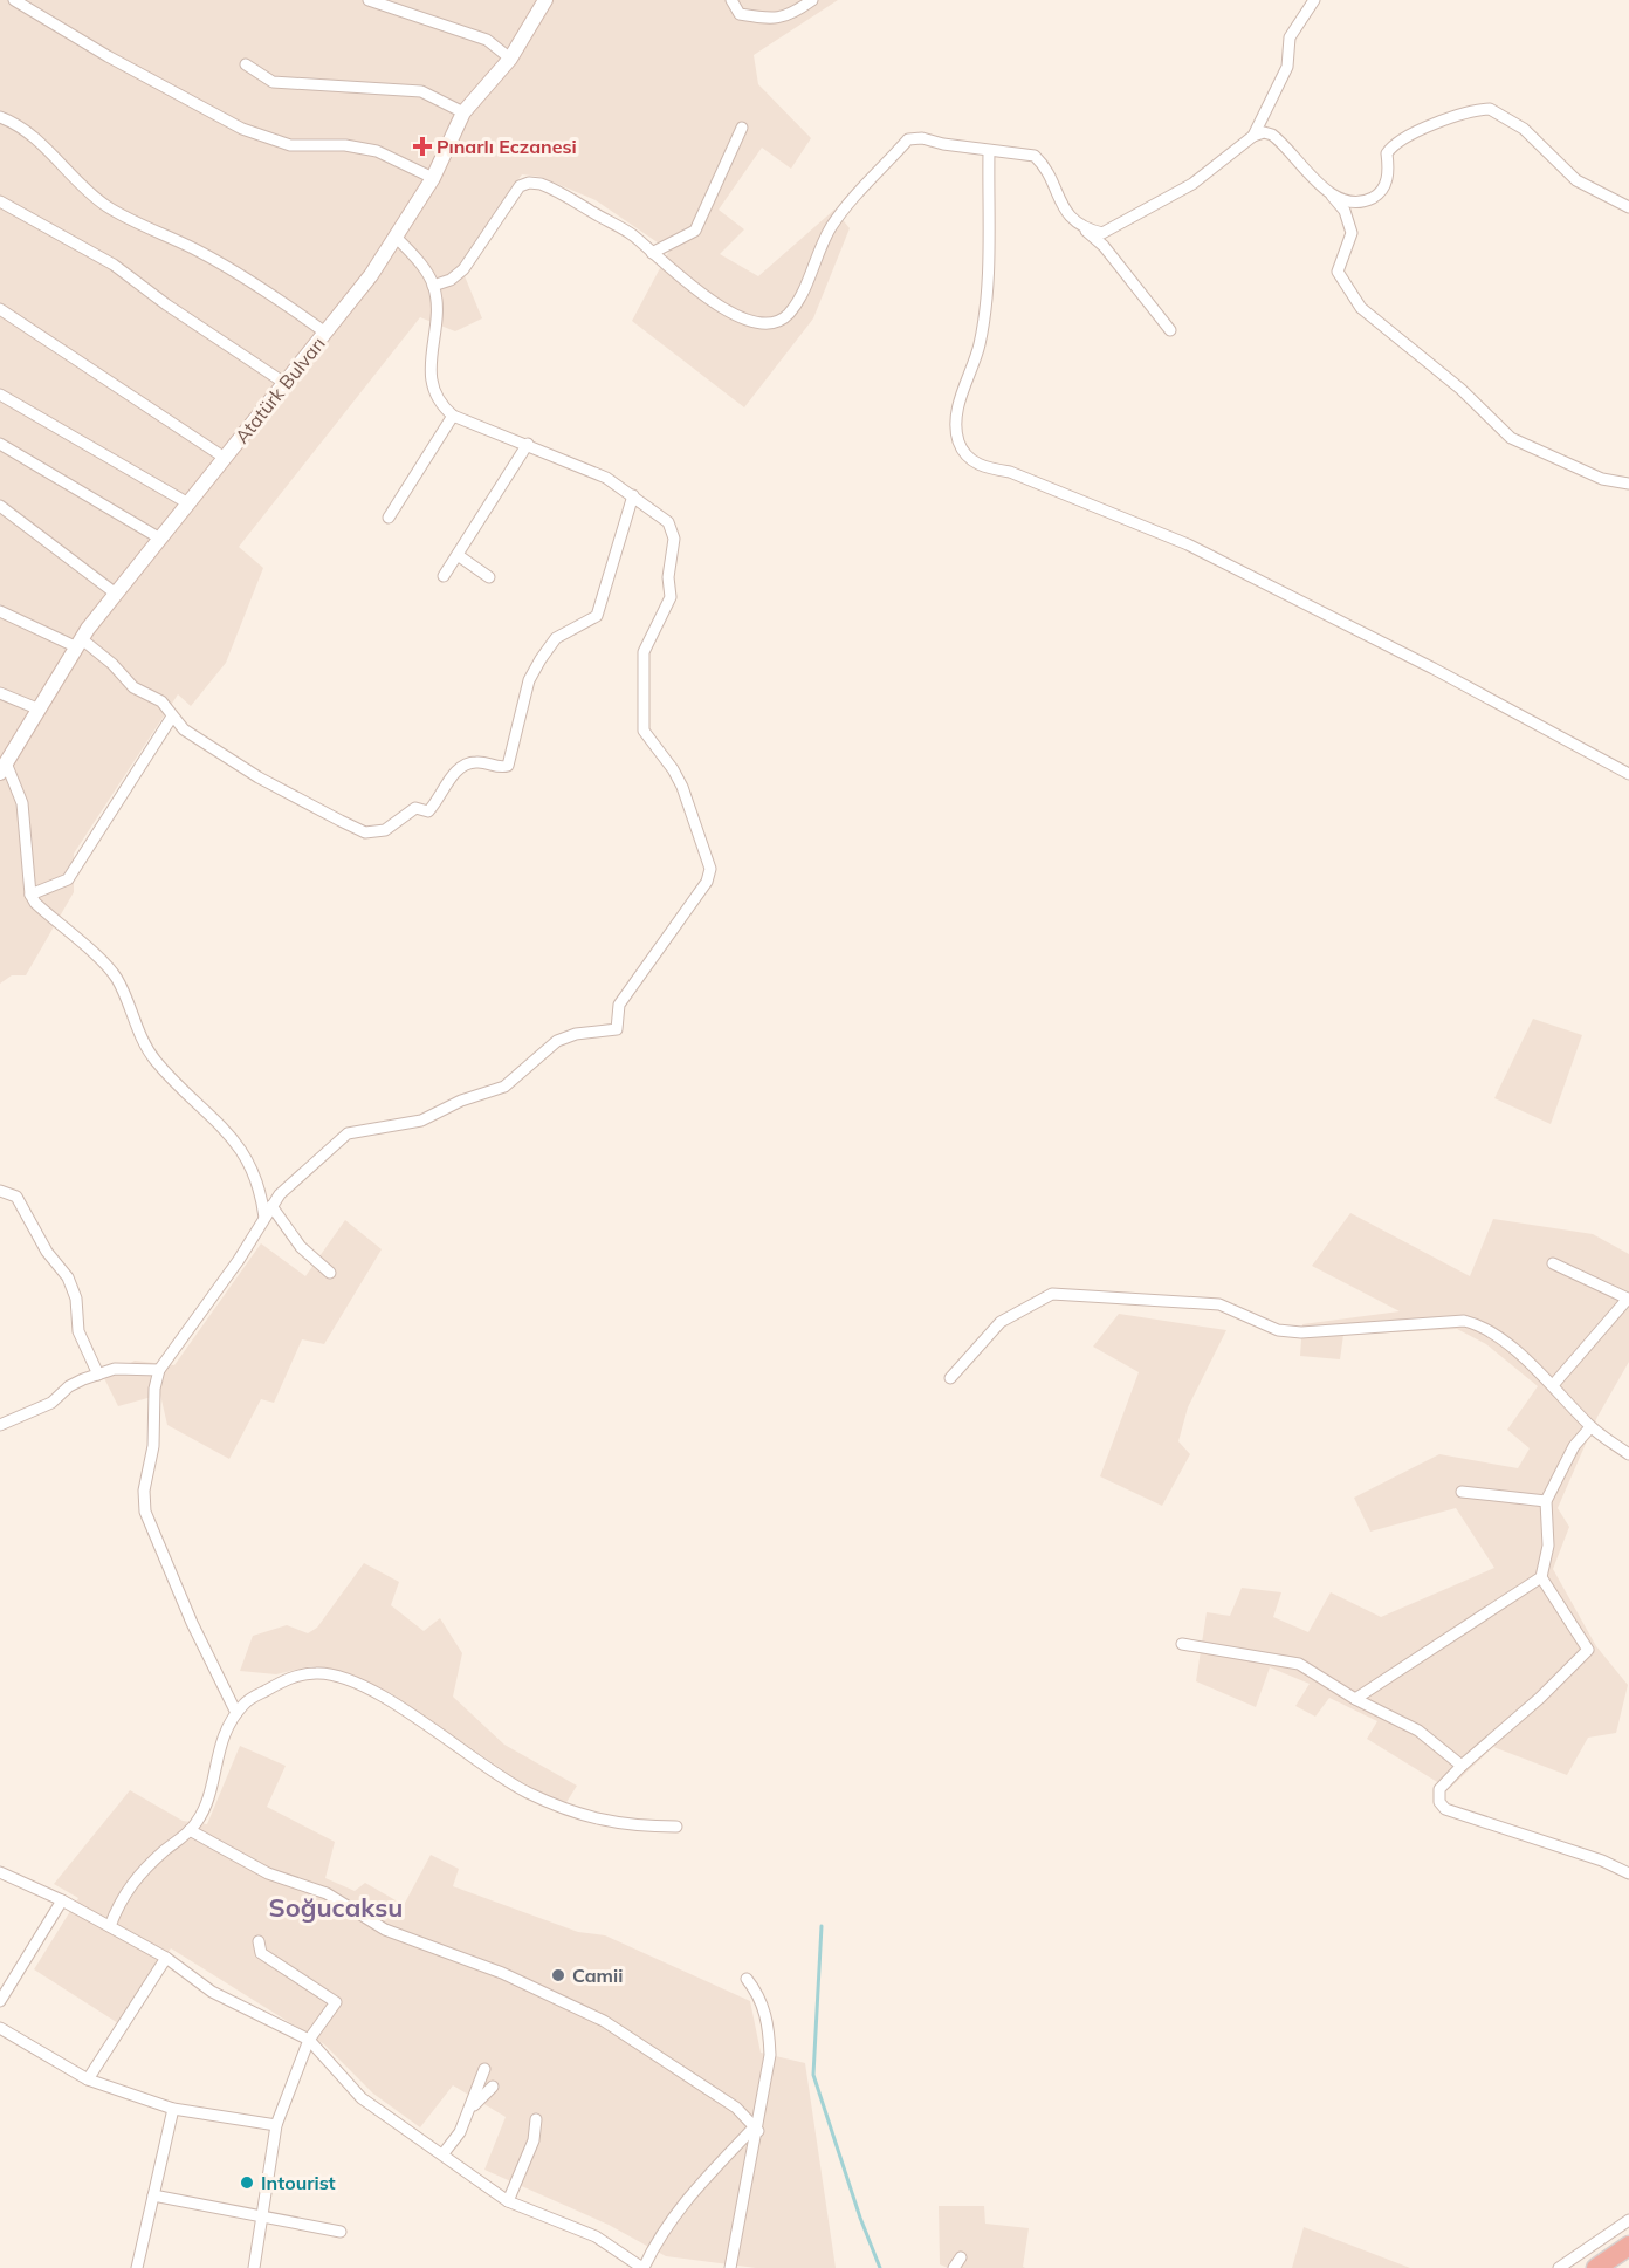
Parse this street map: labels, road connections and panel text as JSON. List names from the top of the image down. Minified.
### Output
{"streets":{"street":["Atatürk Bulvarı"]},"districts":["Soğucaksu"],"places":{"health":["Pınarlı Eczanesi"],"other":["Camii","Intourist"]}}
